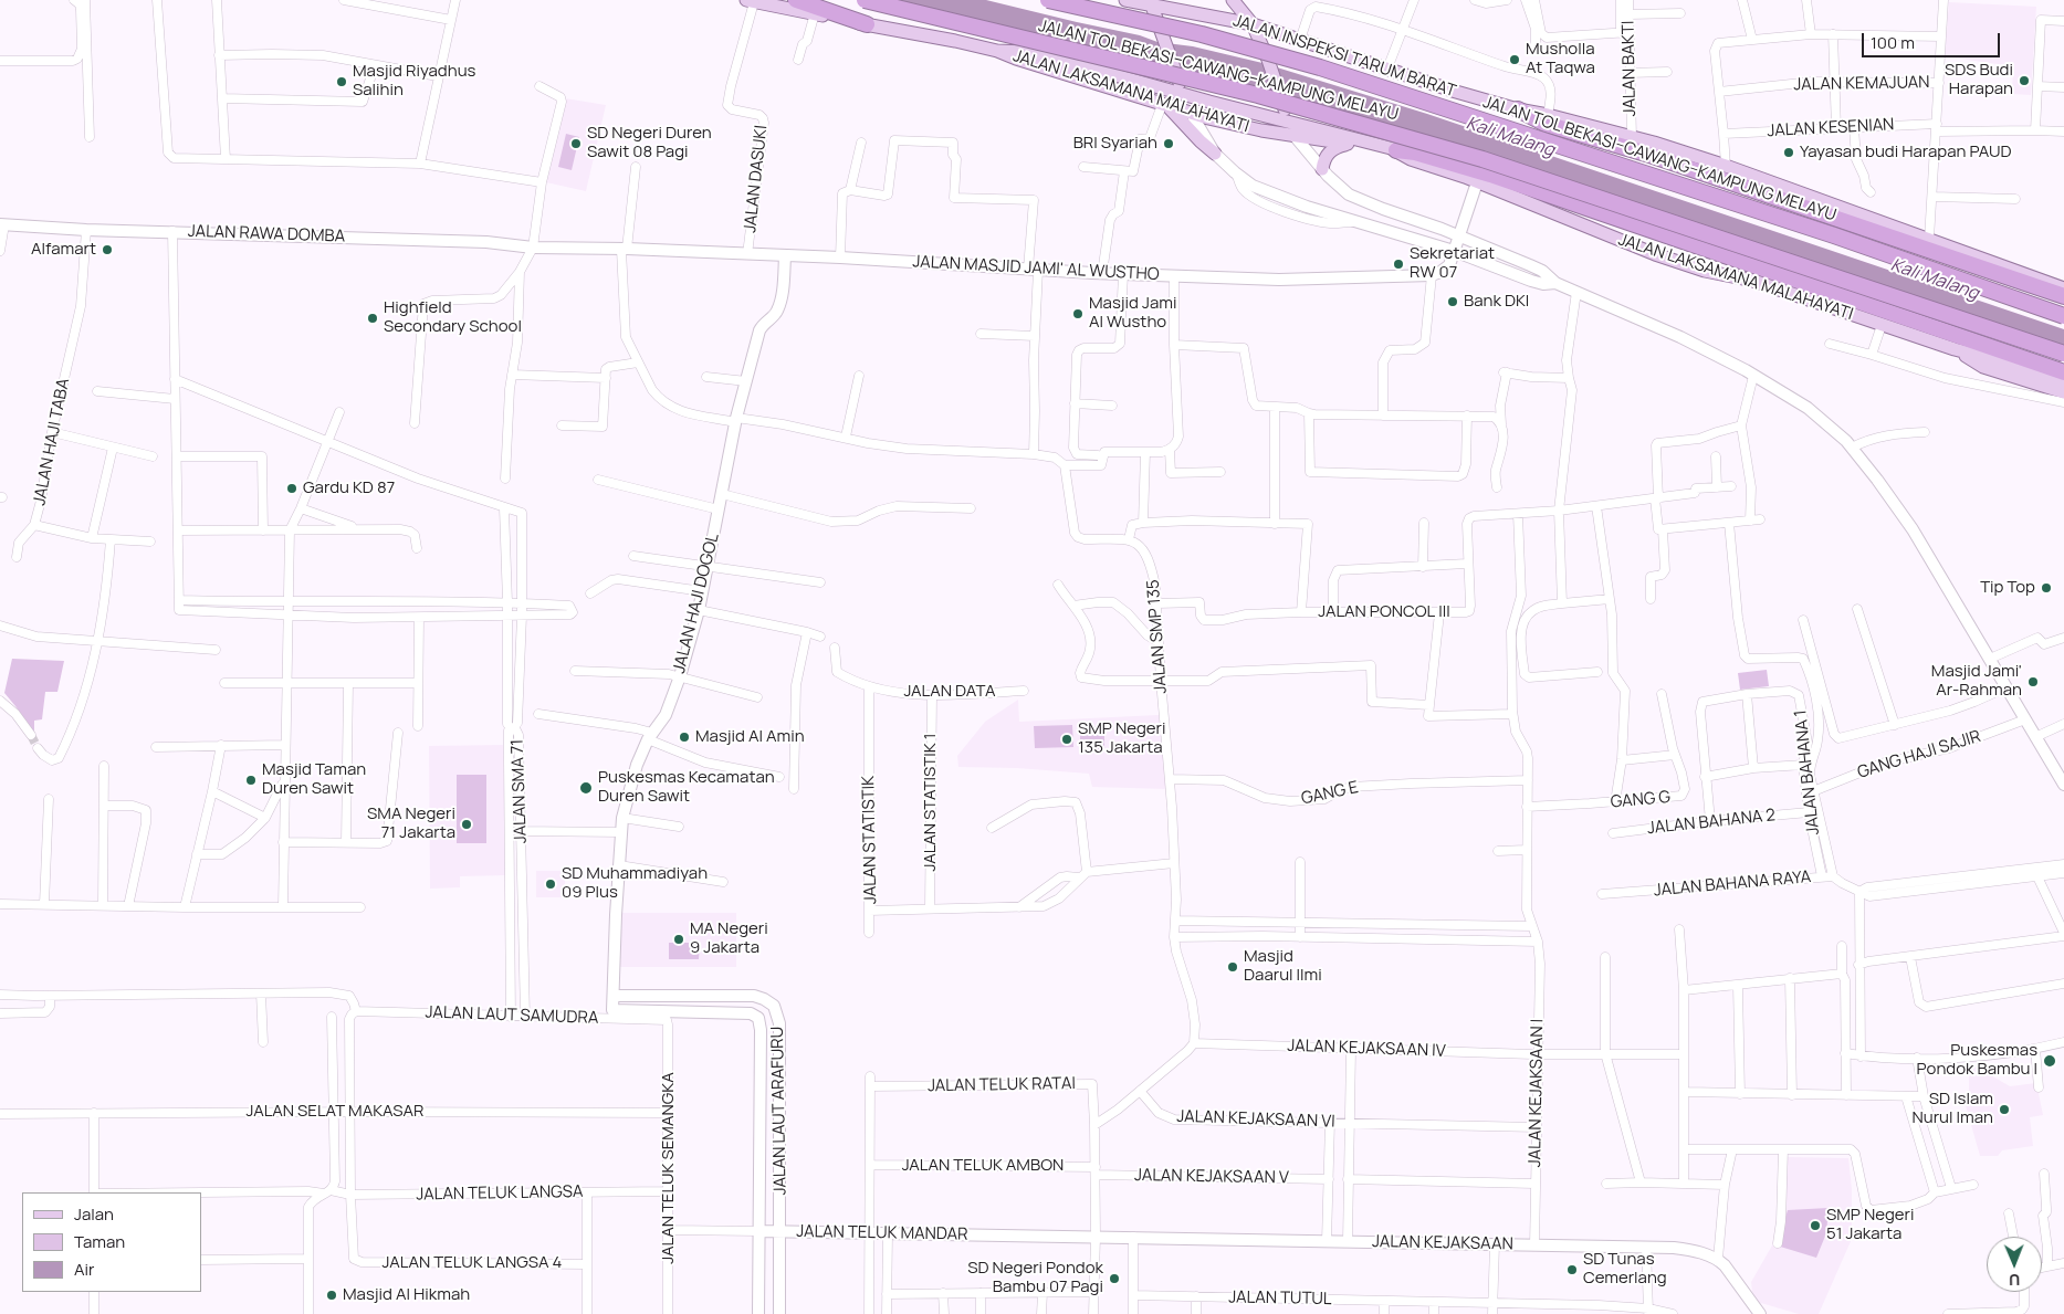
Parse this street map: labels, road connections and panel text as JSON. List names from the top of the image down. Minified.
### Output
{"streets":{"highway":["JALAN TOL BEKASI–CAWANG–KAMPUNG MELAYU"],"main road":["JALAN INSPEKSI TARUM BARAT","JALAN LAKSAMANA MALAHAYATI"],"street":["JALAN BAKTI","JALAN KEMAJUAN","JALAN KESENIAN","JALAN DASUKI","JALAN RAWA DOMBA","JALAN MASJID JAMI' AL WUSTHO","JALAN HAJI TABA","JALAN HAJI DOGOL","JALAN PONCOL III","JALAN SMP 135","JALAN DATA","GANG HAJI SAJIR","JALAN BAHANA 1","JALAN SMA 71","GANG E","GANG G","JALAN STATISTIK 1","JALAN BAHANA 2","JALAN STATISTIK","JALAN BAHANA RAYA","JALAN LAUT SAMUDRA","JALAN KEJAKSAAN IV","JALAN TELUK RATAI","JALAN KEJAKSAAN I","JALAN LAUT ARAFURU","JALAN SELAT MAKASAR","JALAN KEJAKSAAN VI","JALAN TELUK AMBON","JALAN TELUK SEMANGKA","JALAN KEJAKSAAN V","JALAN TELUK LANGSA","JALAN TELUK MANDAR","JALAN KEJAKSAAN","JALAN TELUK LANGSA 4","JALAN TUTUL"]},"crossings":[["JALAN INSPEKSI TARUM BARAT","JALAN BAKTI"],["JALAN LAKSAMANA MALAHAYATI","JALAN DASUKI"],["JALAN DASUKI","JALAN MASJID JAMI' AL WUSTHO"],["JALAN RAWA DOMBA","JALAN MASJID JAMI' AL WUSTHO"],["JALAN RAWA DOMBA","JALAN HAJI TABA"],["JALAN MASJID JAMI' AL WUSTHO","JALAN HAJI DOGOL"],["JALAN HAJI DOGOL","JALAN LAUT SAMUDRA"],["JALAN HAJI DOGOL","JALAN LAUT ARAFURU"],["JALAN PONCOL III","JALAN SMP 135"],["JALAN SMP 135","GANG E"],["JALAN SMP 135","JALAN STATISTIK"],["JALAN DATA","JALAN STATISTIK 1"],["JALAN DATA","JALAN STATISTIK"],["JALAN BAHANA 1","JALAN BAHANA 2"],["JALAN BAHANA 1","JALAN BAHANA RAYA"],["JALAN SMA 71","JALAN LAUT SAMUDRA"],["GANG E","JALAN KEJAKSAAN I"],["GANG G","JALAN KEJAKSAAN I"],["JALAN STATISTIK 1","JALAN STATISTIK"],["JALAN LAUT SAMUDRA","JALAN LAUT ARAFURU"],["JALAN LAUT SAMUDRA","JALAN TELUK SEMANGKA"],["JALAN KEJAKSAAN IV","JALAN KEJAKSAAN I"],["JALAN KEJAKSAAN I","JALAN KEJAKSAAN VI"],["JALAN KEJAKSAAN I","JALAN KEJAKSAAN"],["JALAN LAUT ARAFURU","JALAN TELUK MANDAR"],["JALAN SELAT MAKASAR","JALAN TELUK SEMANGKA"],["JALAN TELUK AMBON","JALAN KEJAKSAAN V"],["JALAN TELUK SEMANGKA","JALAN TELUK LANGSA"],["JALAN TELUK SEMANGKA","JALAN TELUK MANDAR"],["JALAN TELUK LANGSA","JALAN TELUK LANGSA 4"],["JALAN TELUK MANDAR","JALAN KEJAKSAAN"]],"water":["Kali Malang"],"places":["Musholla At Taqwa","SDS Budi Harapan","Masjid Riyadhus Salihin","SD Negeri Duren Sawit 08 Pagi","BRI Syariah","Yayasan budi Harapan PAUD","Alfamart","Sekretariat RW 07","Bank DKI","Masjid Jami Al Wustho","Highfield Secondary School","Gardu KD 87","Tip Top","Masjid Jami' Ar-Rahman","Masjid Al Amin","SMP Negeri 135 Jakarta","Masjid Taman Duren Sawit","Puskesmas Kecamatan Duren Sawit","SMA Negeri 71 Jakarta","SD Muhammadiyah 09 Plus","MA Negeri 9 Jakarta","Masjid Daarul Ilmi","Puskesmas Pondok Bambu I","SD Islam Nurul Iman","SMP Negeri 51 Jakarta","SD Tunas Cemerlang","SD Negeri Pondok Bambu 07 Pagi","Masjid Al Hikmah"],"legend":["Jalan","Taman","Air"],"scale_bar":"100 m","north":"bottom"}
